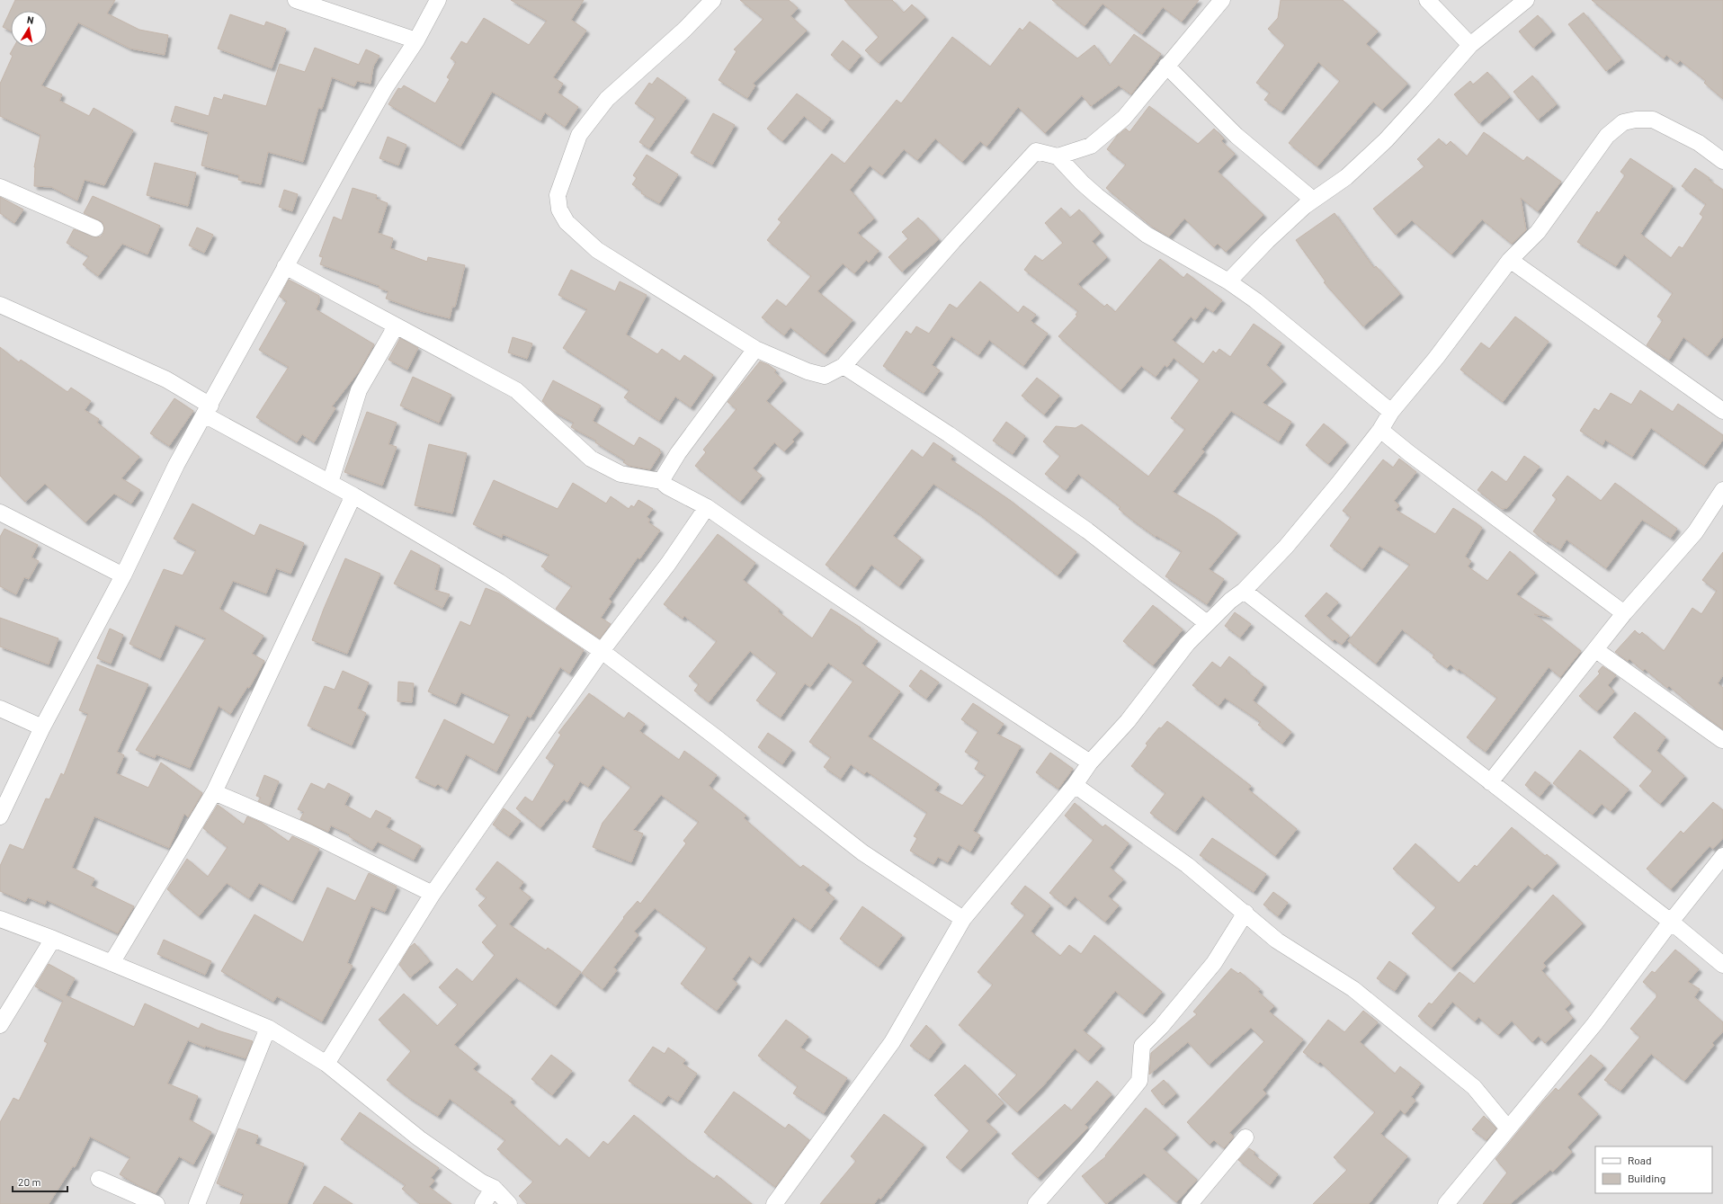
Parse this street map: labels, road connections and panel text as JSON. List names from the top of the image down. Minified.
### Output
{"legend":["Road","Building"],"scale_bar":"20 m","north":"top"}
